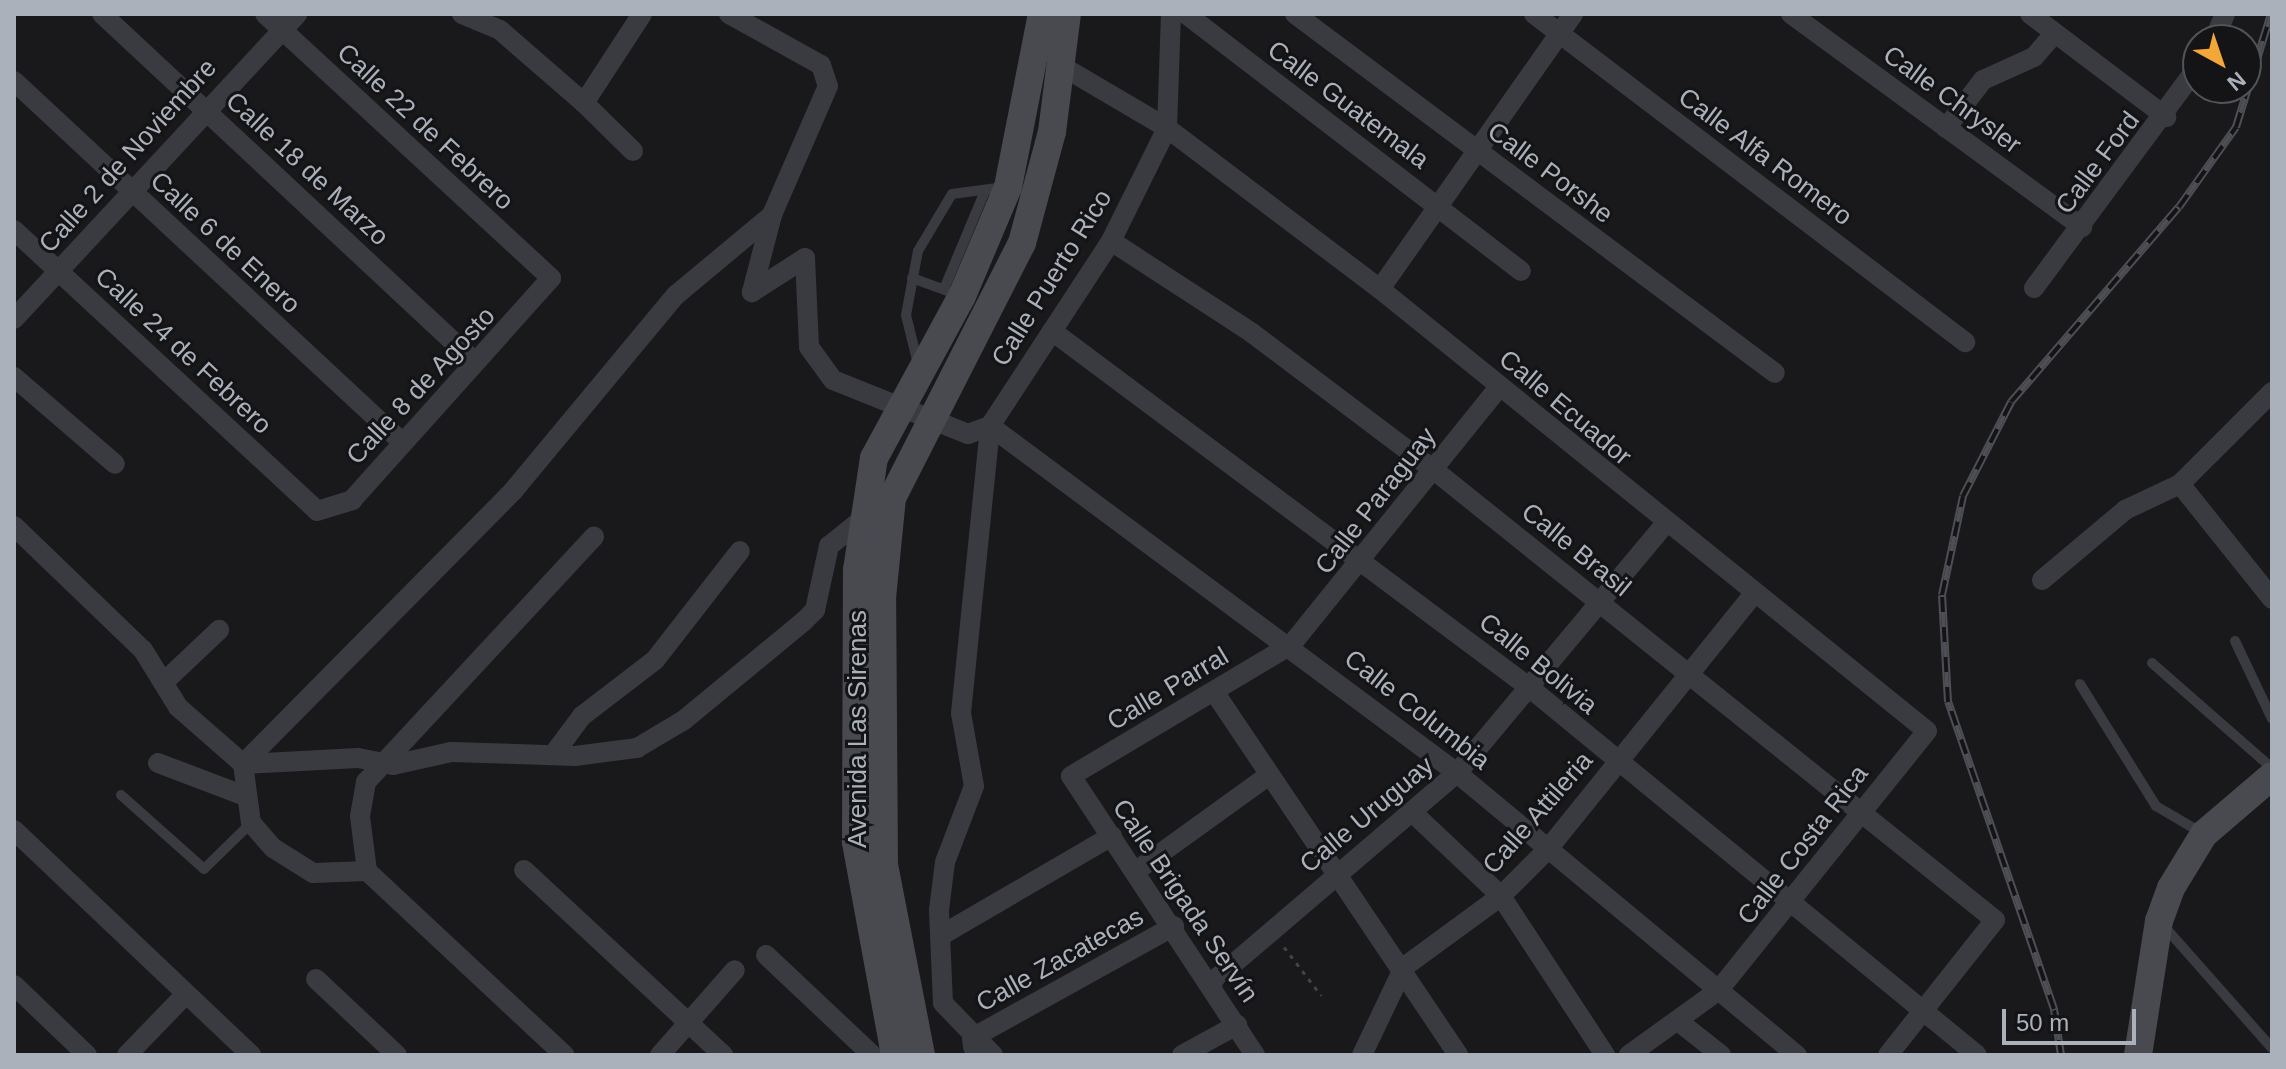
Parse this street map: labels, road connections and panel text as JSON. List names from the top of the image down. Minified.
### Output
{"streets":{"main road":["Avenida Las Sirenas"],"street":["Calle Chrysler","Calle Guatemala","Calle 22 de Febrero","Calle 2 de Noviembre","Calle Alfa Romero","Calle Ford","Calle 18 de Marzo","Calle Porshe","Calle 6 de Enero","Calle Puerto Rico","Calle 24 de Febrero","Calle 8 de Agosto","Calle Ecuador","Calle Paraguay","Calle Brasil","Calle Bolivia","Calle Parral","Calle Columbia","Calle Attileria","Calle Uruguay","Calle Costa Rica","Calle Brigada Servín","Calle Zacatecas"]},"crossings":[["Calle Chrysler","Calle Ford"],["Calle 22 de Febrero","Calle 2 de Noviembre"],["Calle 22 de Febrero","Calle 8 de Agosto"],["Calle 2 de Noviembre","Calle 18 de Marzo"],["Calle 2 de Noviembre","Calle 6 de Enero"],["Calle 2 de Noviembre","Calle 24 de Febrero"],["Calle 18 de Marzo","Calle 8 de Agosto"],["Calle 6 de Enero","Calle 8 de Agosto"],["Calle Puerto Rico","Calle Ecuador"],["Calle Puerto Rico","Calle Brasil"],["Calle Puerto Rico","Calle Bolivia"],["Calle Puerto Rico","Calle Columbia"],["Calle 24 de Febrero","Calle 8 de Agosto"],["Calle Ecuador","Calle Paraguay"],["Calle Ecuador","Avenida Las Sirenas"],["Calle Ecuador","Calle Attileria"],["Calle Ecuador","Calle Uruguay"],["Calle Ecuador","Calle Costa Rica"],["Calle Paraguay","Calle Brasil"],["Calle Paraguay","Calle Bolivia"],["Calle Paraguay","Calle Parral"],["Calle Paraguay","Calle Columbia"],["Calle Brasil","Calle Bolivia"],["Calle Brasil","Calle Attileria"],["Calle Brasil","Calle Uruguay"],["Calle Brasil","Calle Costa Rica"],["Calle Bolivia","Calle Attileria"],["Calle Bolivia","Calle Uruguay"],["Calle Bolivia","Calle Costa Rica"],["Calle Parral","Calle Columbia"],["Calle Parral","Calle Brigada Servín"],["Calle Columbia","Calle Attileria"],["Calle Columbia","Calle Uruguay"],["Calle Columbia","Calle Costa Rica"],["Calle Uruguay","Calle Brigada Servín"],["Calle Brigada Servín","Calle Zacatecas"]],"scale_bar":"50 m","north":"bottom right"}
